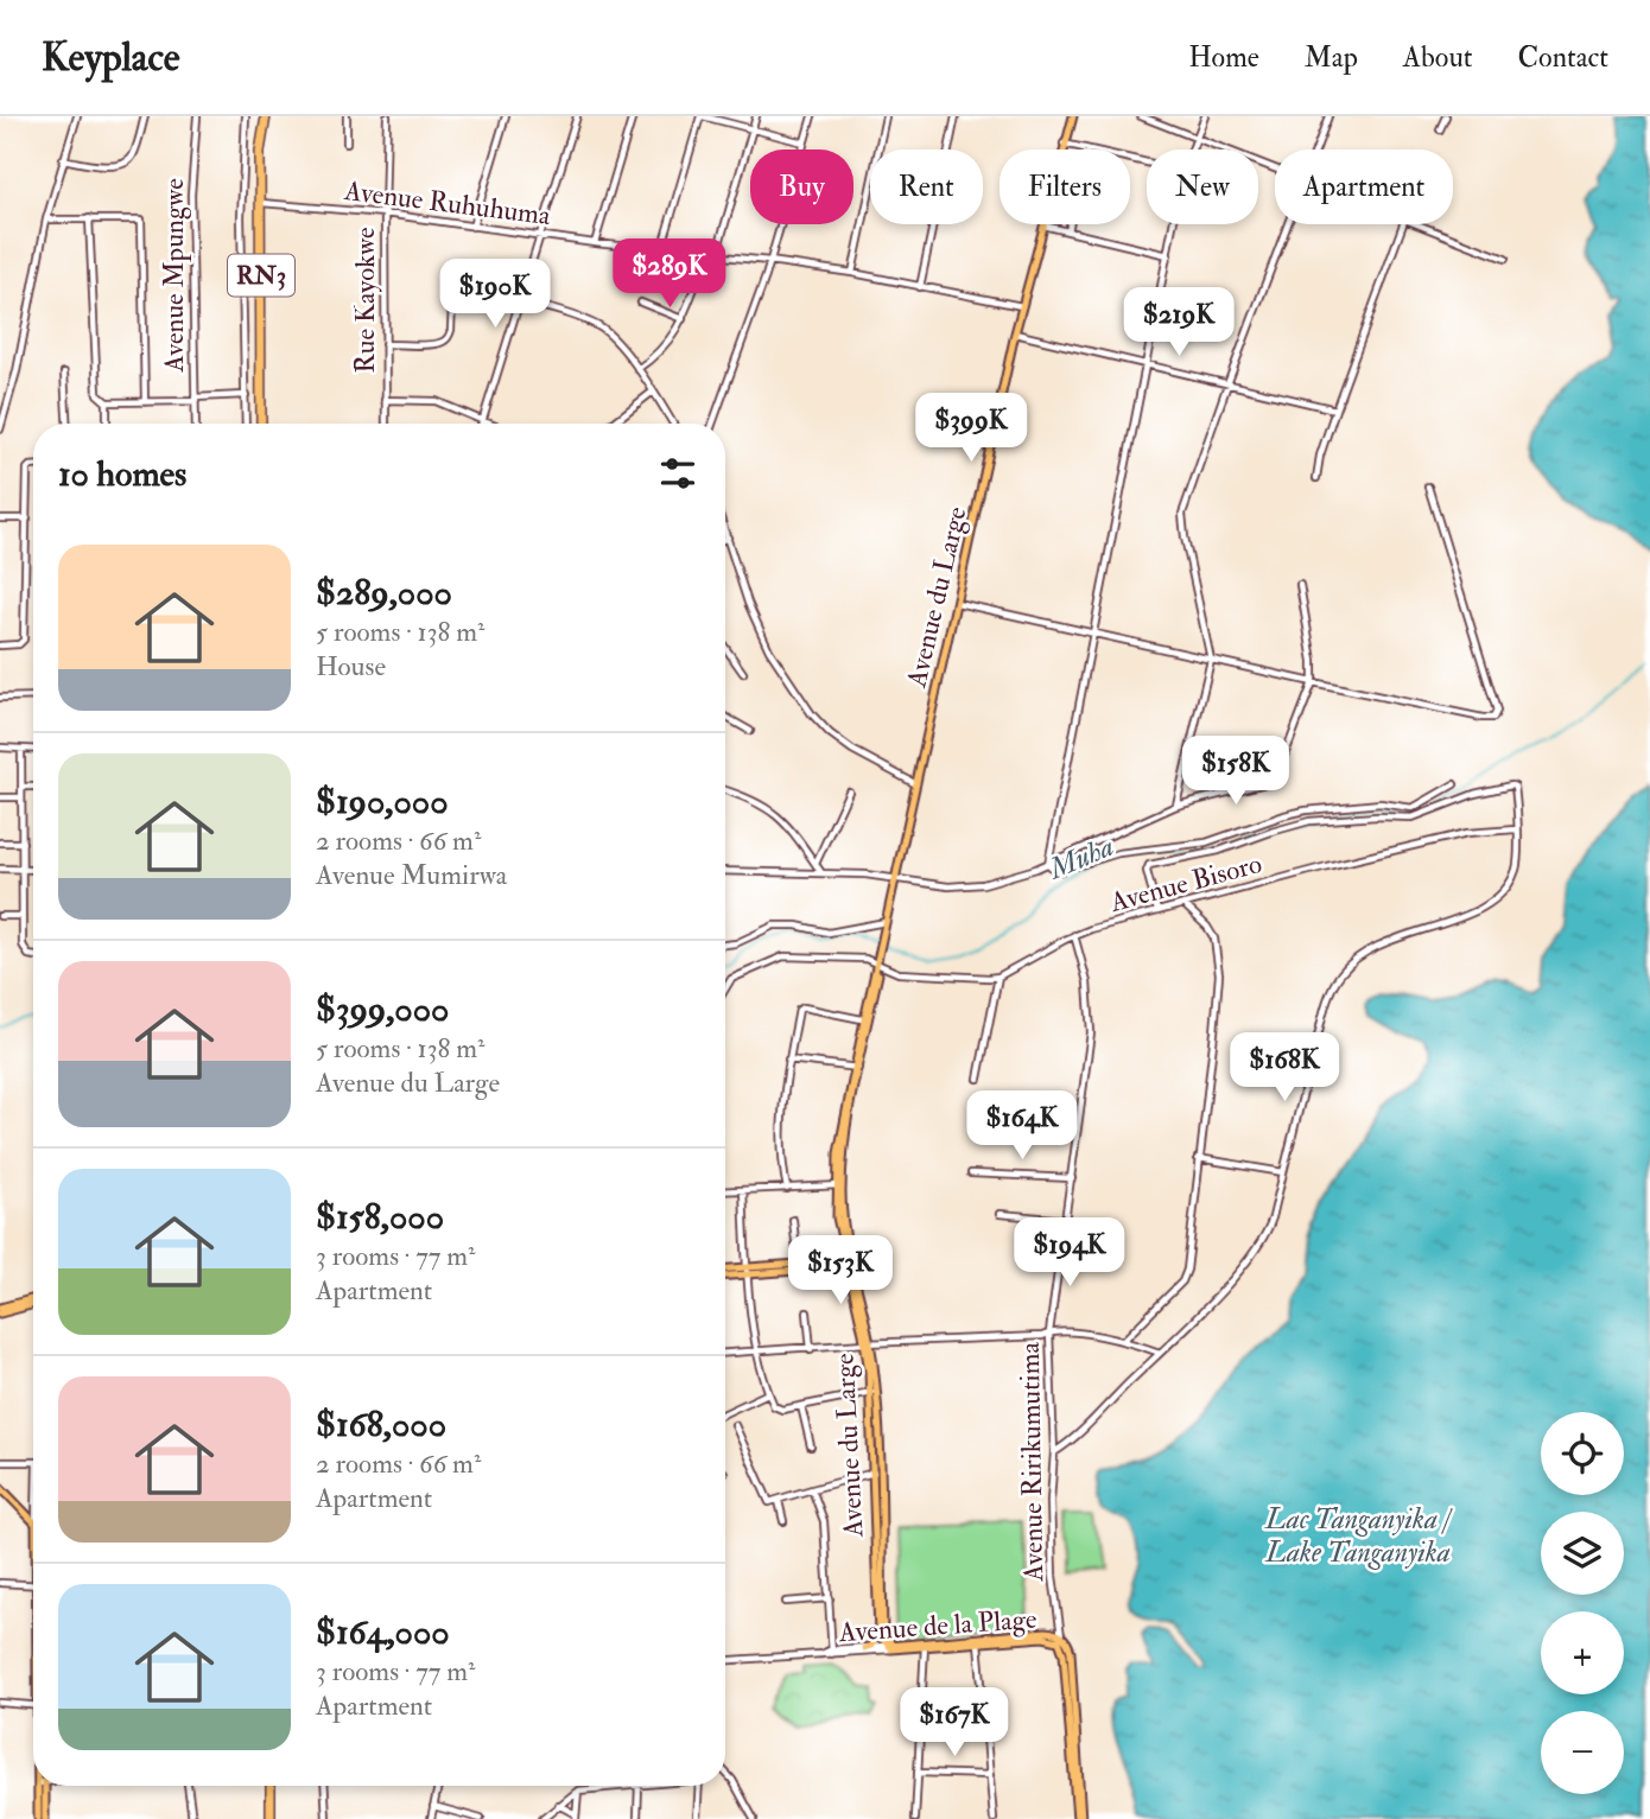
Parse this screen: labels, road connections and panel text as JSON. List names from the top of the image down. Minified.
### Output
{"streets":{"highway":["RN3"],"main road":["Avenue du Large","Avenue de la Plage"],"street":["Avenue Ruhuhuma","Avenue Mpungwe","Rue Kayokwe","Avenue Bisoro","Avenue Ririkumutima"]},"crossings":[["Avenue Ruhuhuma","RN3"],["Avenue Ruhuhuma","Rue Kayokwe"],["Avenue Ruhuhuma","Avenue du Large"],["Avenue du Large","Avenue Bisoro"],["Avenue du Large","Avenue de la Plage"],["Avenue Bisoro","Avenue Ririkumutima"],["Avenue Ririkumutima","Avenue de la Plage"]],"water":["Muha","Lac Tanganyika / Lake Tanganyika"],"page":{"header":"Keyplace","nav":["Home","Map","About","Contact"],"chip":["Buy","Rent","Filters","New","Apartment"],"price":["$289K","$190K","$219K","$399K","$158K","$168K","$164K","$194K","$153K","$167K"],"heading":"10 homes","list":[{"name":"$289,000","note":"5 rooms · 138 m² · House"},{"name":"$190,000","note":"2 rooms · 66 m² · Avenue Mumirwa"},{"name":"$399,000","note":"5 rooms · 138 m² · Avenue du Large"},{"name":"$158,000","note":"3 rooms · 77 m² · Apartment"},{"name":"$168,000","note":"2 rooms · 66 m² · Apartment"},{"name":"$164,000","note":"3 rooms · 77 m² · Apartment"}],"map_buttons":["+","−"]}}
